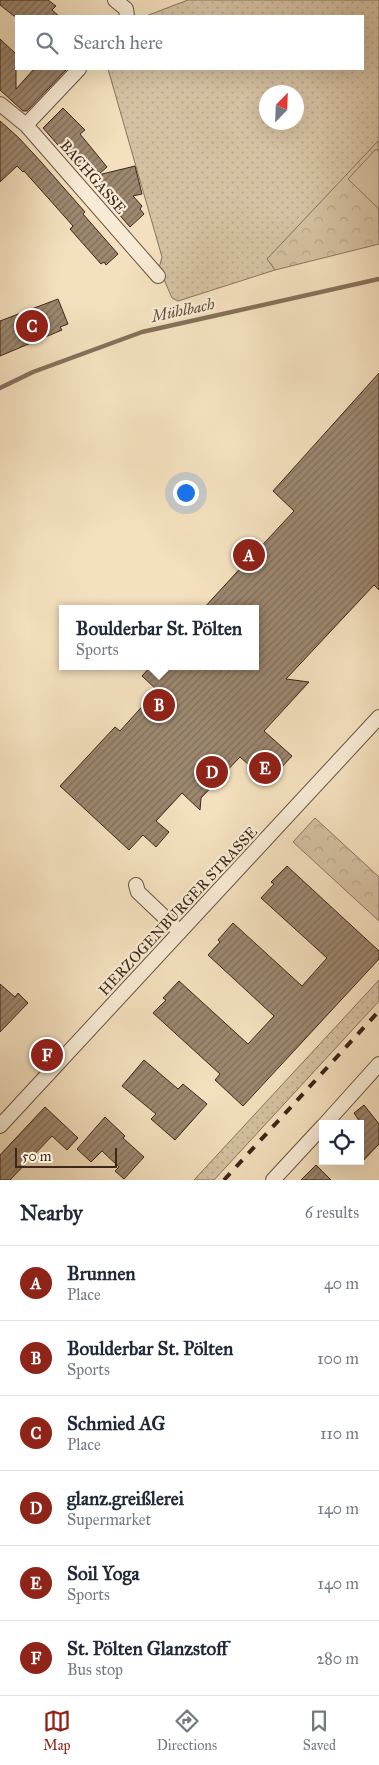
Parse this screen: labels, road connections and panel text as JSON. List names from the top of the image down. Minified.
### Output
{"streets":{"street":["BACHGASSE","HERZOGENBURGER STRASSE"]},"water":["Mühlbach"],"scale_bar":"50 m","north":"top right","page":{"search":"Search here","pins":["C","A","B","E","D","F"],"popup":["Boulderbar St. Pölten","Sports"],"scale":"50 m","heading":["Nearby","6 results"],"list":[{"mark":"A","name":"Brunnen","note":"Place","value":"40 m"},{"mark":"B","name":"Boulderbar St. Pölten","note":"Sports","value":"100 m"},{"mark":"C","name":"Schmied AG","note":"Place","value":"110 m"},{"mark":"D","name":"glanz.greißlerei","note":"Supermarket","value":"140 m"},{"mark":"E","name":"Soil Yoga","note":"Sports","value":"140 m"},{"mark":"F","name":"St. Pölten Glanzstoff","note":"Bus stop","value":"280 m"}],"nav":["Map","Directions","Saved"]}}
